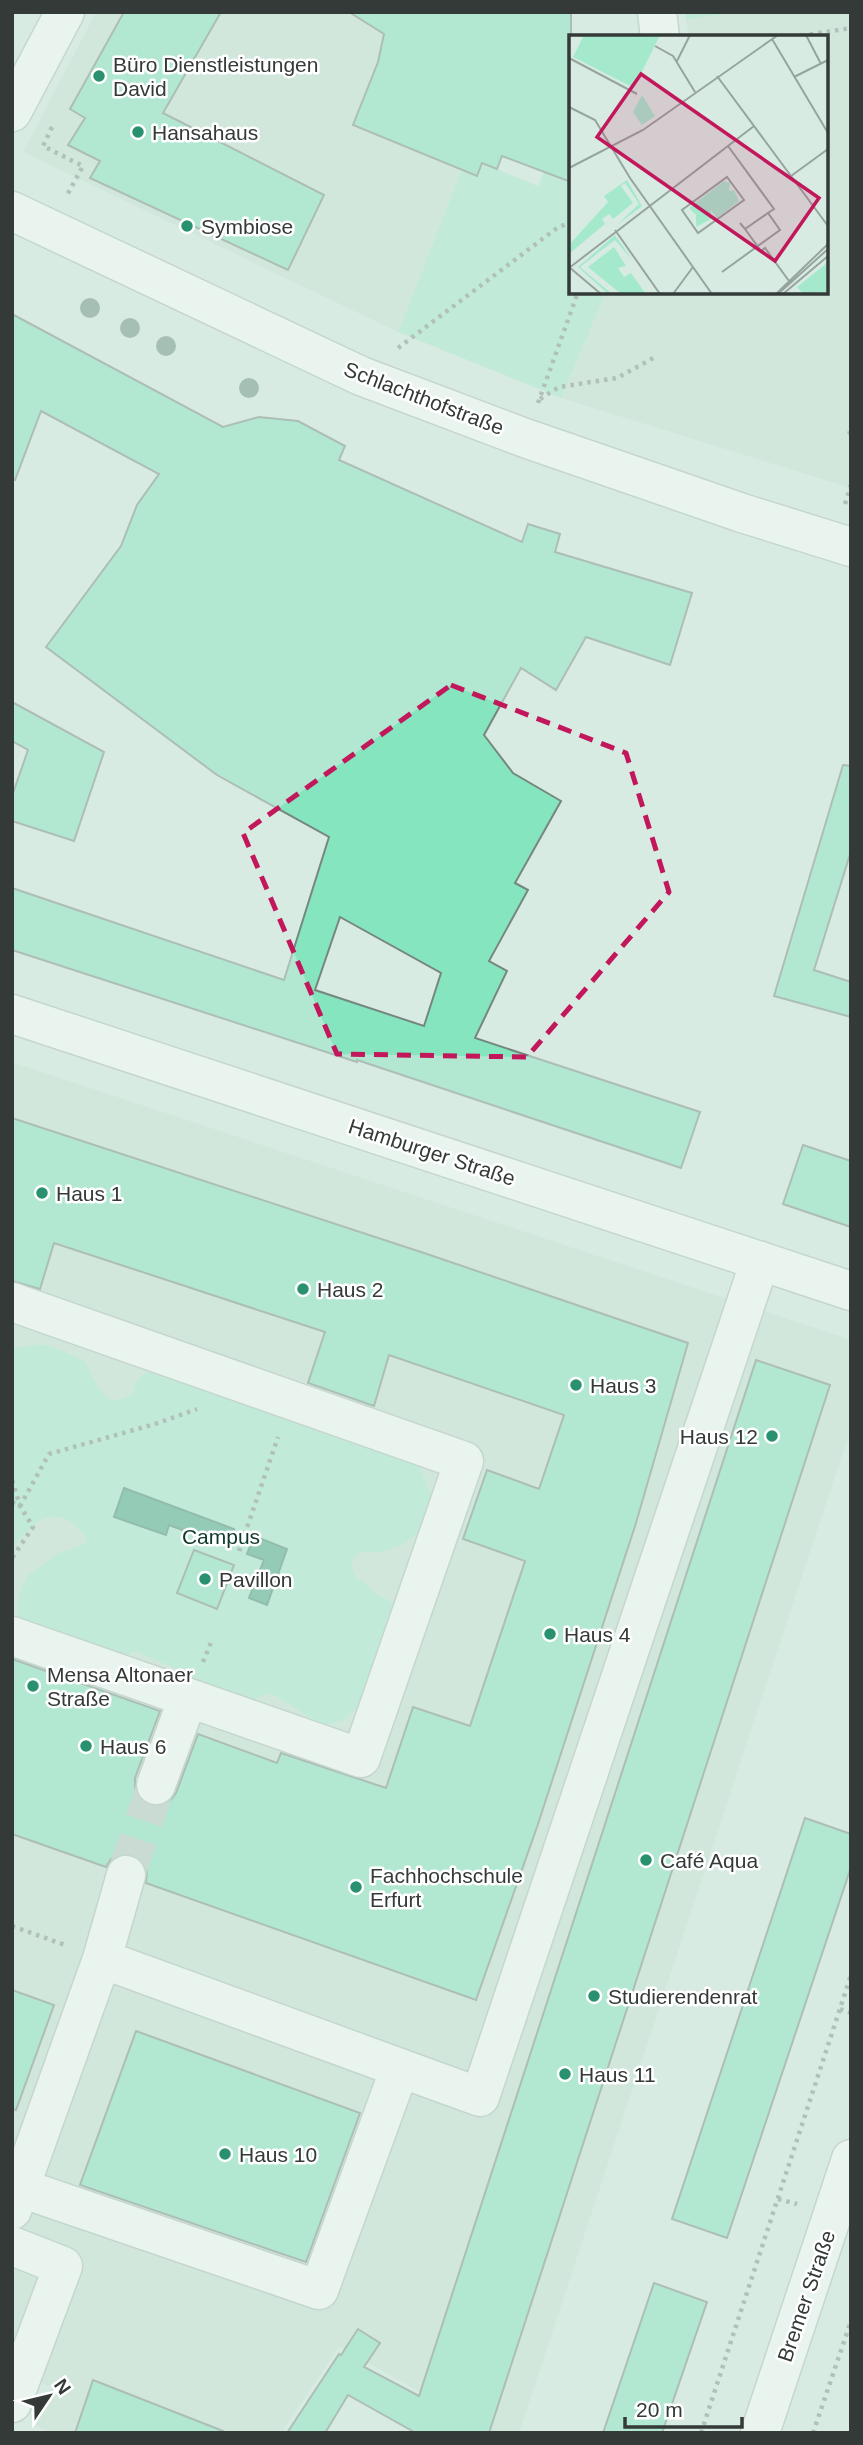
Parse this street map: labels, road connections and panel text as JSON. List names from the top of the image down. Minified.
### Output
{"streets":{"street":["Schlachthofstraße","Hamburger Straße","Bremer Straße"]},"parks":["Campus"],"places":["Büro Dienstleistungen David","Hansahaus","Symbiose","Haus 1","Haus 2","Haus 3","Haus 12","Pavillon","Haus 4","Mensa Altonaer Straße","Haus 6","Café Aqua","Fachhochschule Erfurt","Studierendenrat","Haus 11","Haus 10"],"scale_bar":"20 m","north":"top right"}
